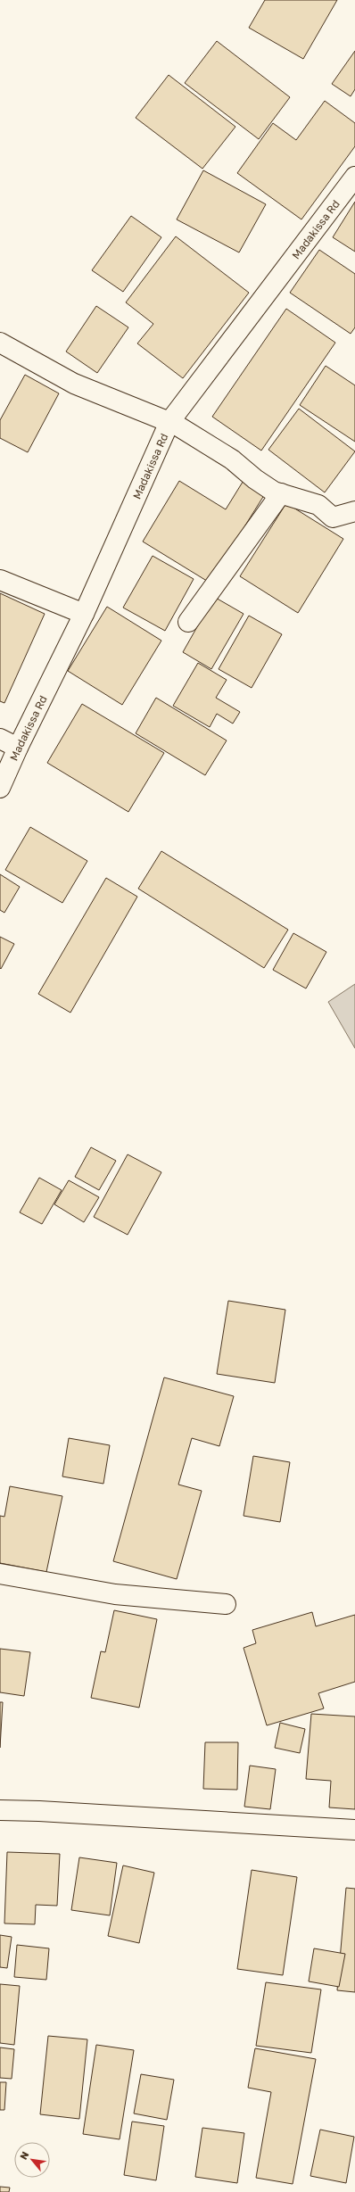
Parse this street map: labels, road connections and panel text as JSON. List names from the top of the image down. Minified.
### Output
{"streets":{"street":["Madakissa Rd"]},"north":"top left"}
